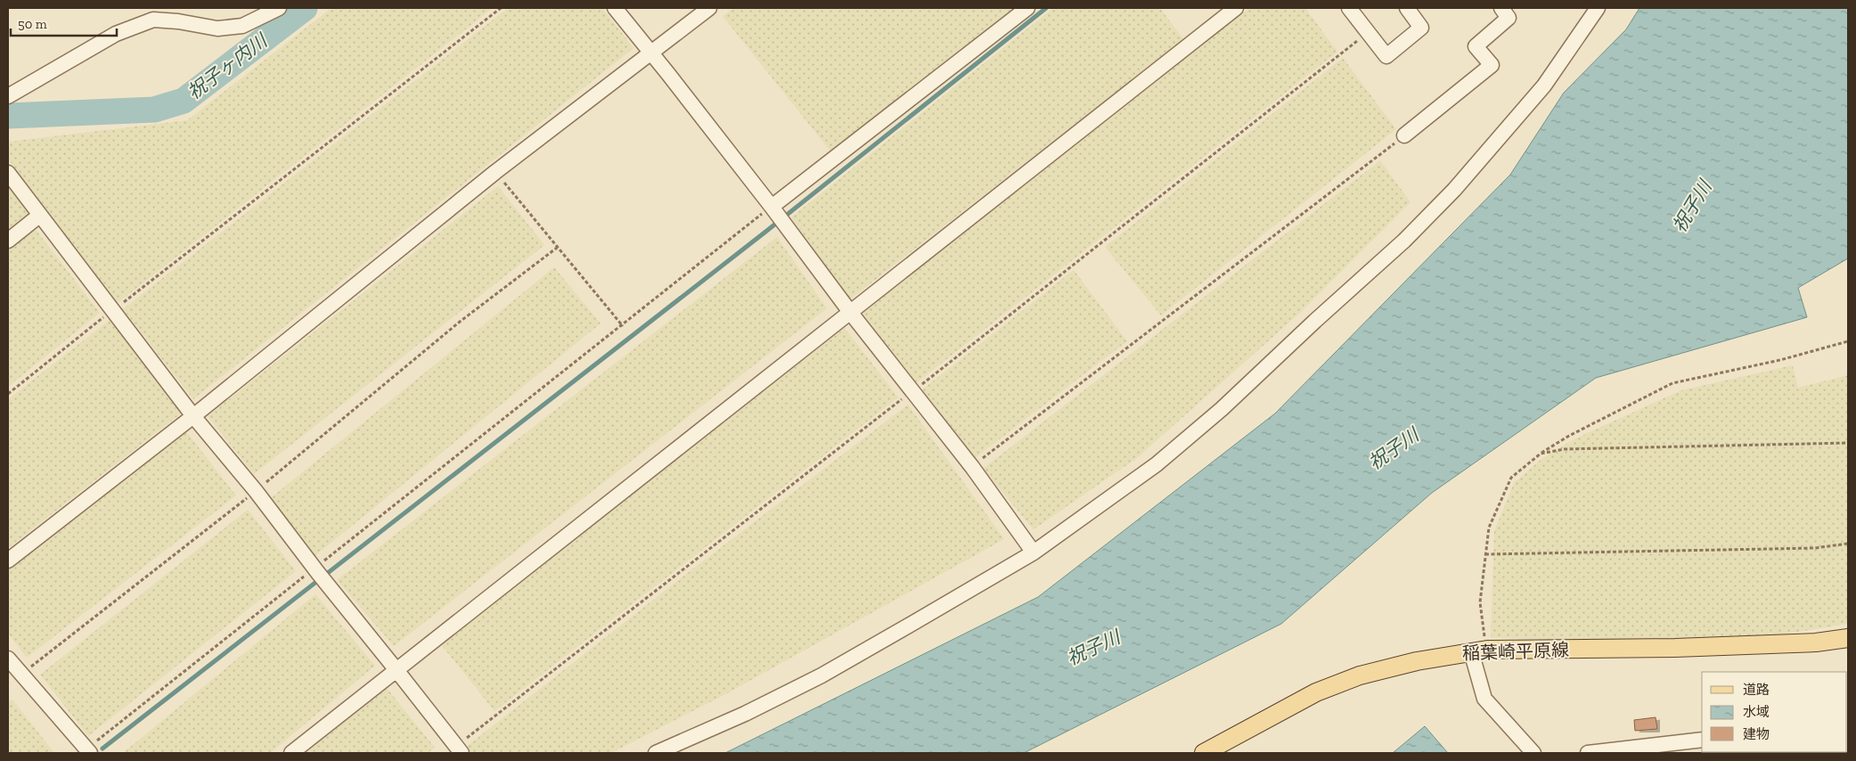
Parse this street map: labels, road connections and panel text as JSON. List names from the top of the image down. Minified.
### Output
{"streets":{"main road":["稲葉崎平原線"]},"water":["祝子ヶ内川","祝子川"],"legend":["道路","水域","建物"],"scale_bar":"50 m"}
